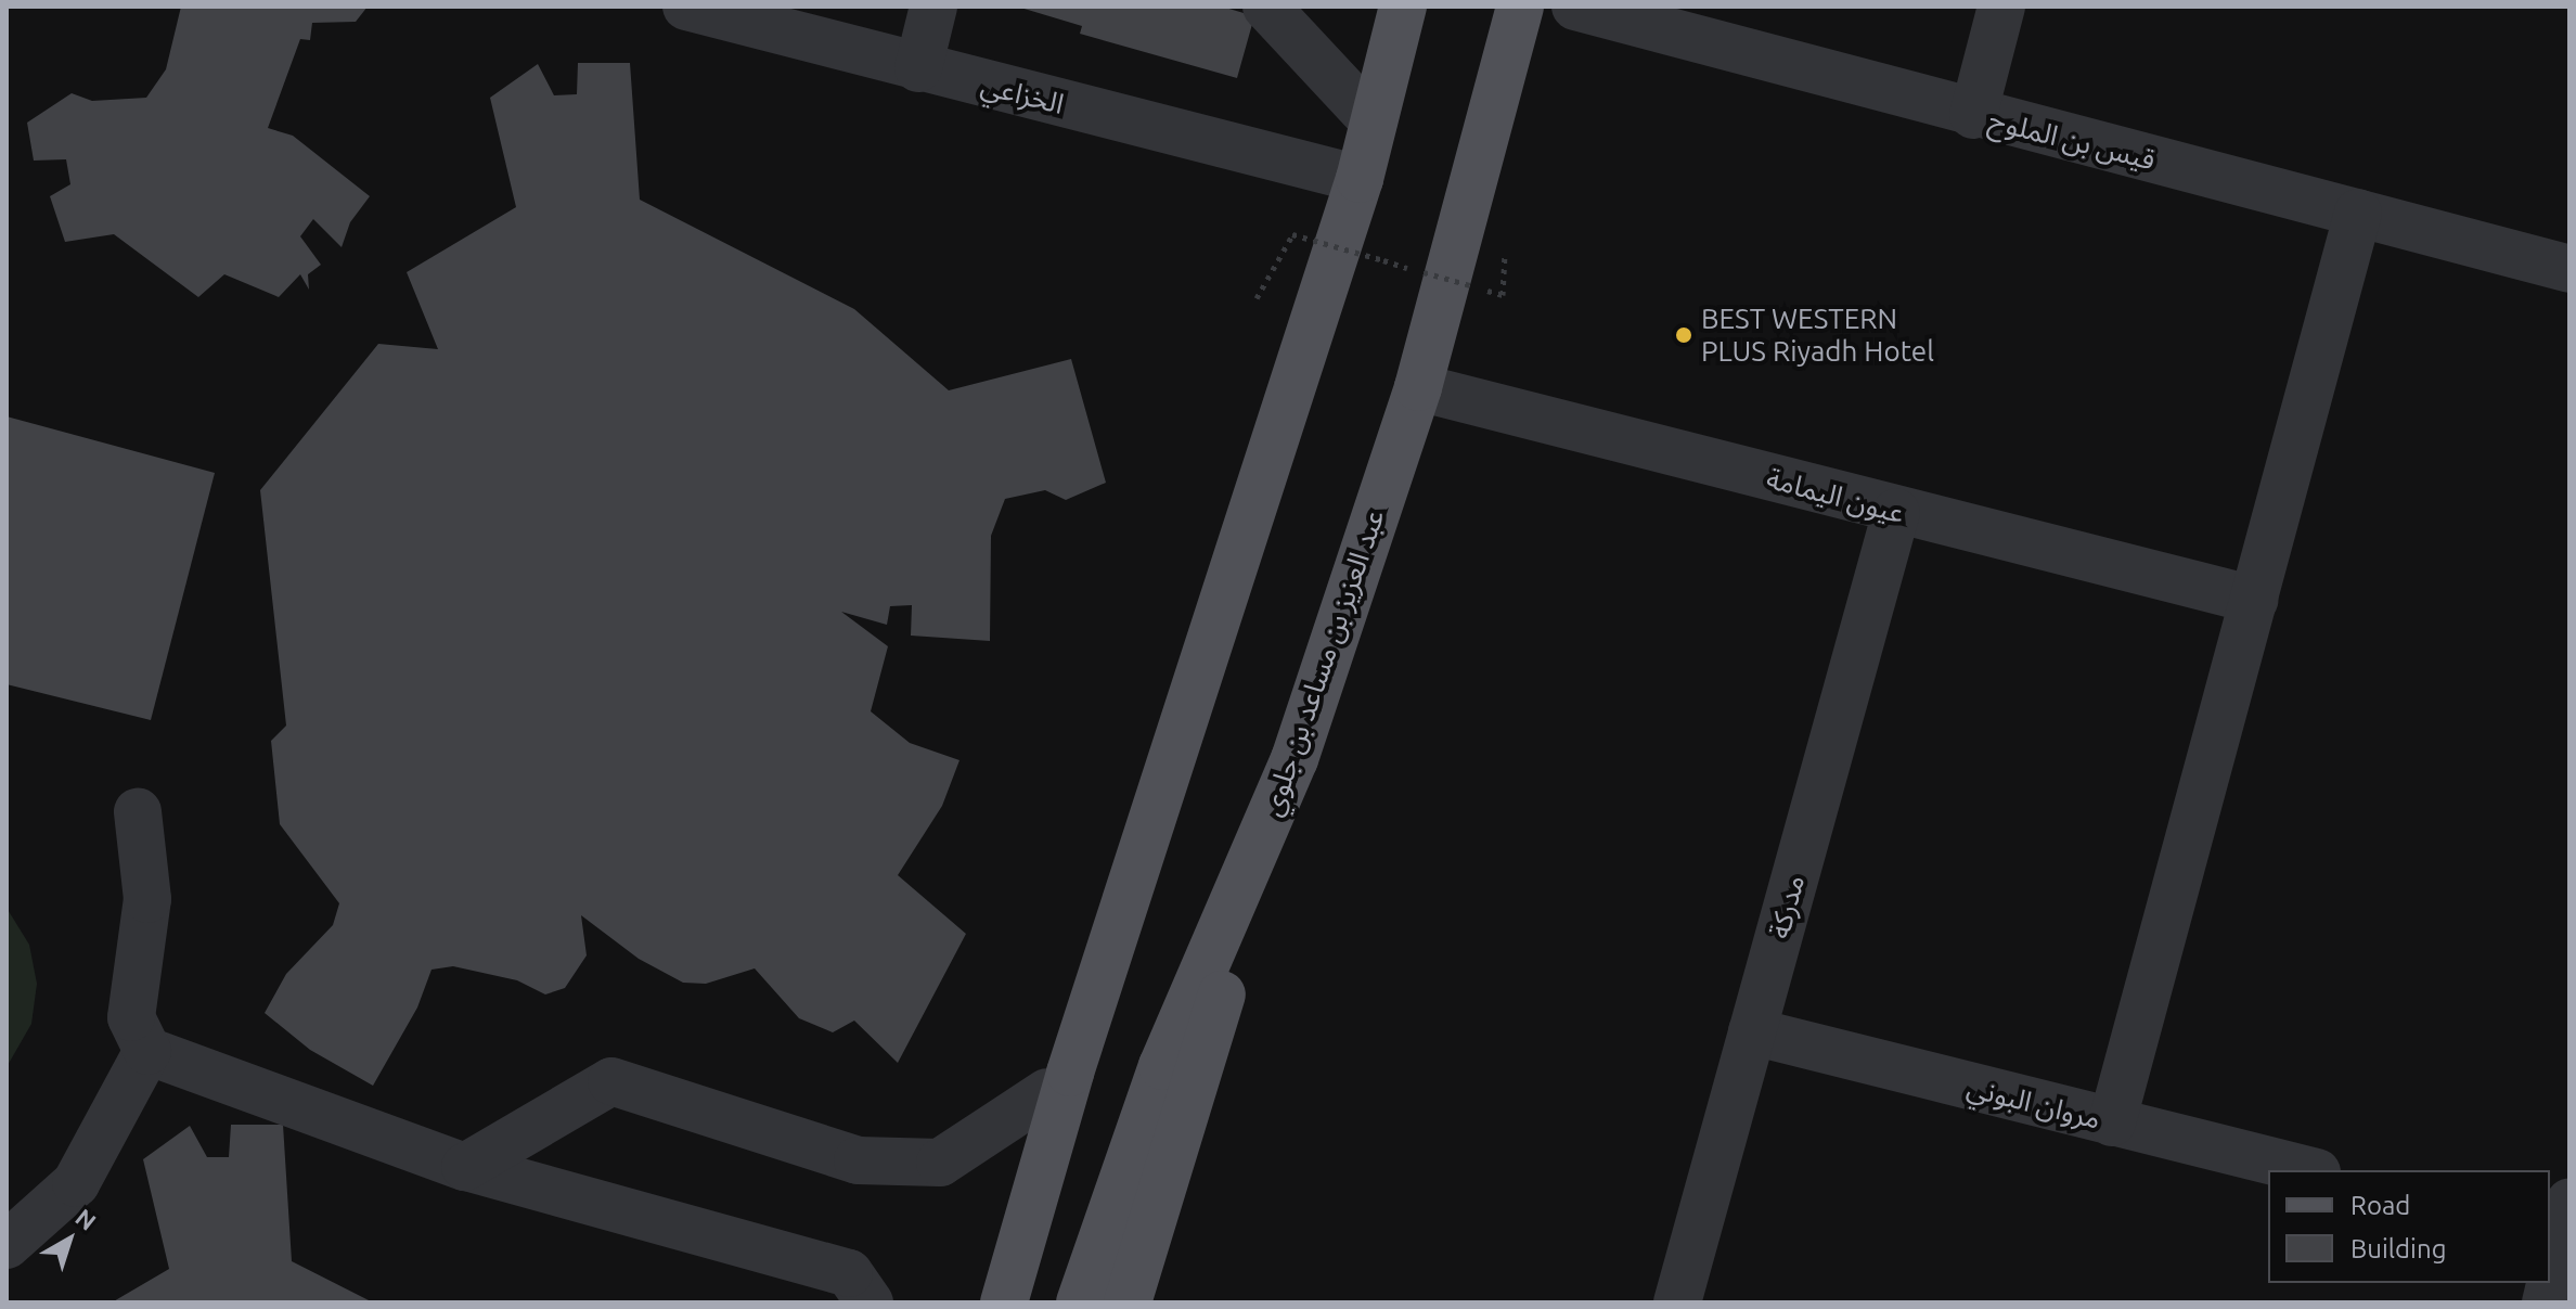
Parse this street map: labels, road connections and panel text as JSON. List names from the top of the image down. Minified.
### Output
{"streets":{"main road":["عبد العزيز بن مساعد بن جلوي"],"street":["الخزاعي","قيس بن الملوح","عيون اليمامة","مدركة","مروان البوني"]},"crossings":[["عيون اليمامة","عبد العزيز بن مساعد بن جلوي"],["عيون اليمامة","مدركة"],["مدركة","مروان البوني"]],"places":["BEST WESTERN PLUS Riyadh Hotel"],"legend":["Road","Building"],"north":"top right"}
